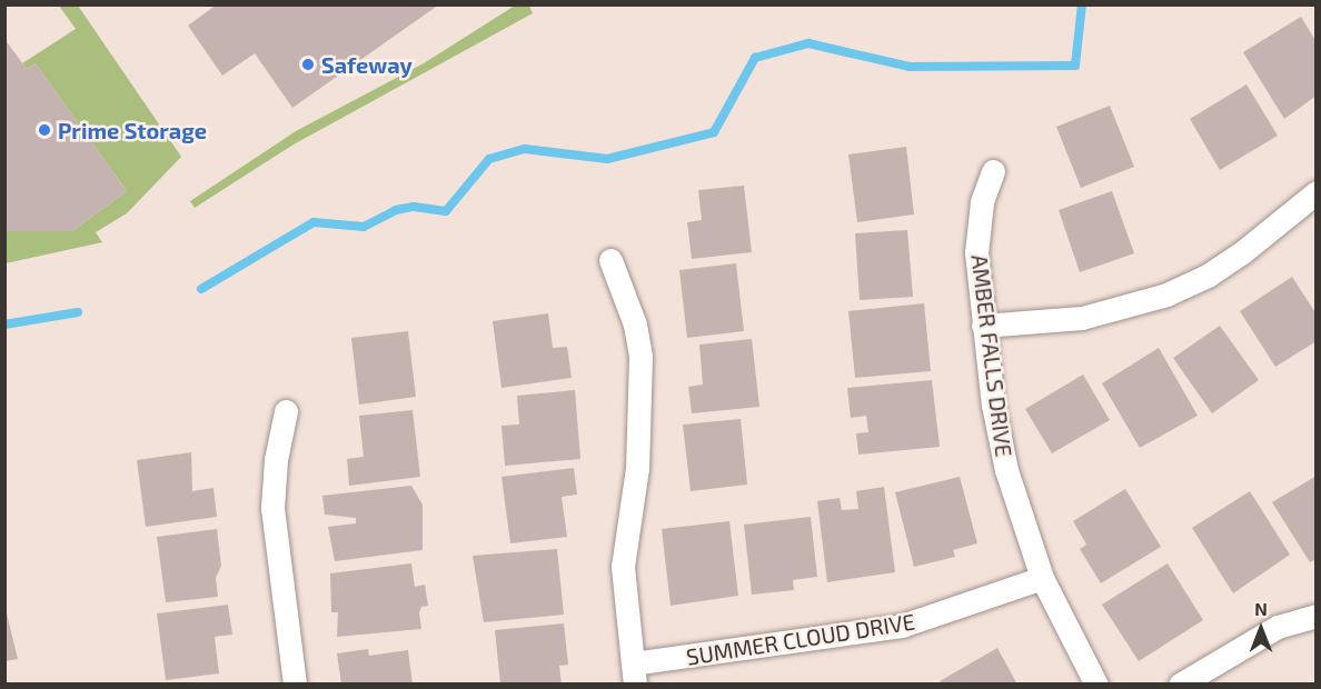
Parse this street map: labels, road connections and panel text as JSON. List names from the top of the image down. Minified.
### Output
{"streets":{"street":["AMBER FALLS DRIVE","SUMMER CLOUD DRIVE"]},"crossings":[["AMBER FALLS DRIVE","SUMMER CLOUD DRIVE"]],"places":["Safeway","Prime Storage"],"north":"top"}
